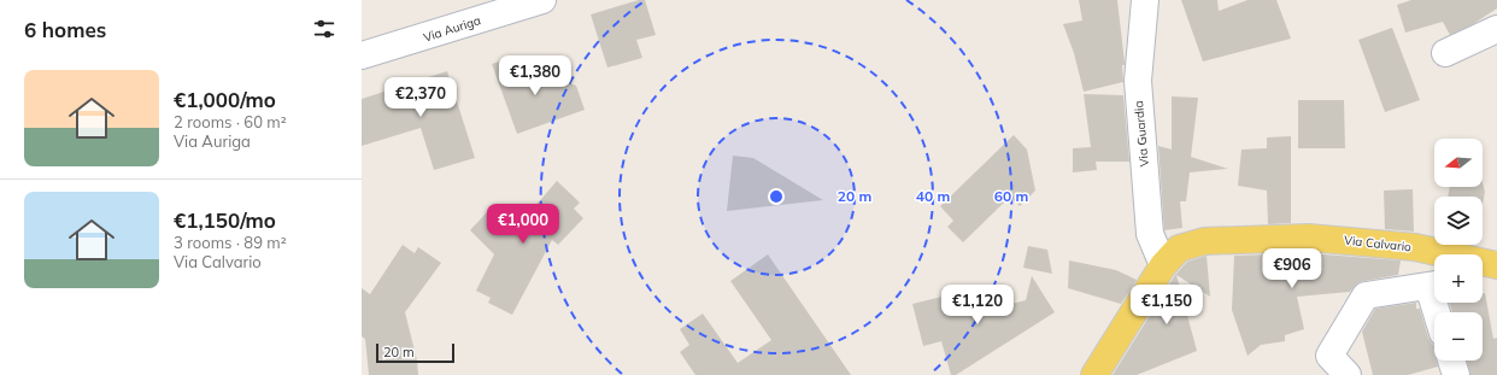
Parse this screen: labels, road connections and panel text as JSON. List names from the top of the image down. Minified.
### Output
{"streets":{"main road":["Via Calvario"],"street":["Via Auriga","Via Guardia"]},"crossings":[["Via Guardia","Via Calvario"]],"scale_bar":"20 m","north":"left","page":{"heading":"6 homes","price":["€1,380","€2,370","€1,000","€906","€1,120","€1,150"],"list":[{"name":"€1,000/mo","note":"2 rooms · 60 m² · Via Auriga"},{"name":"€1,150/mo","note":"3 rooms · 89 m² · Via Calvario"}],"map_buttons":["+","−"],"scale":"20 m"},"rings":["20 m","40 m","60 m"]}
